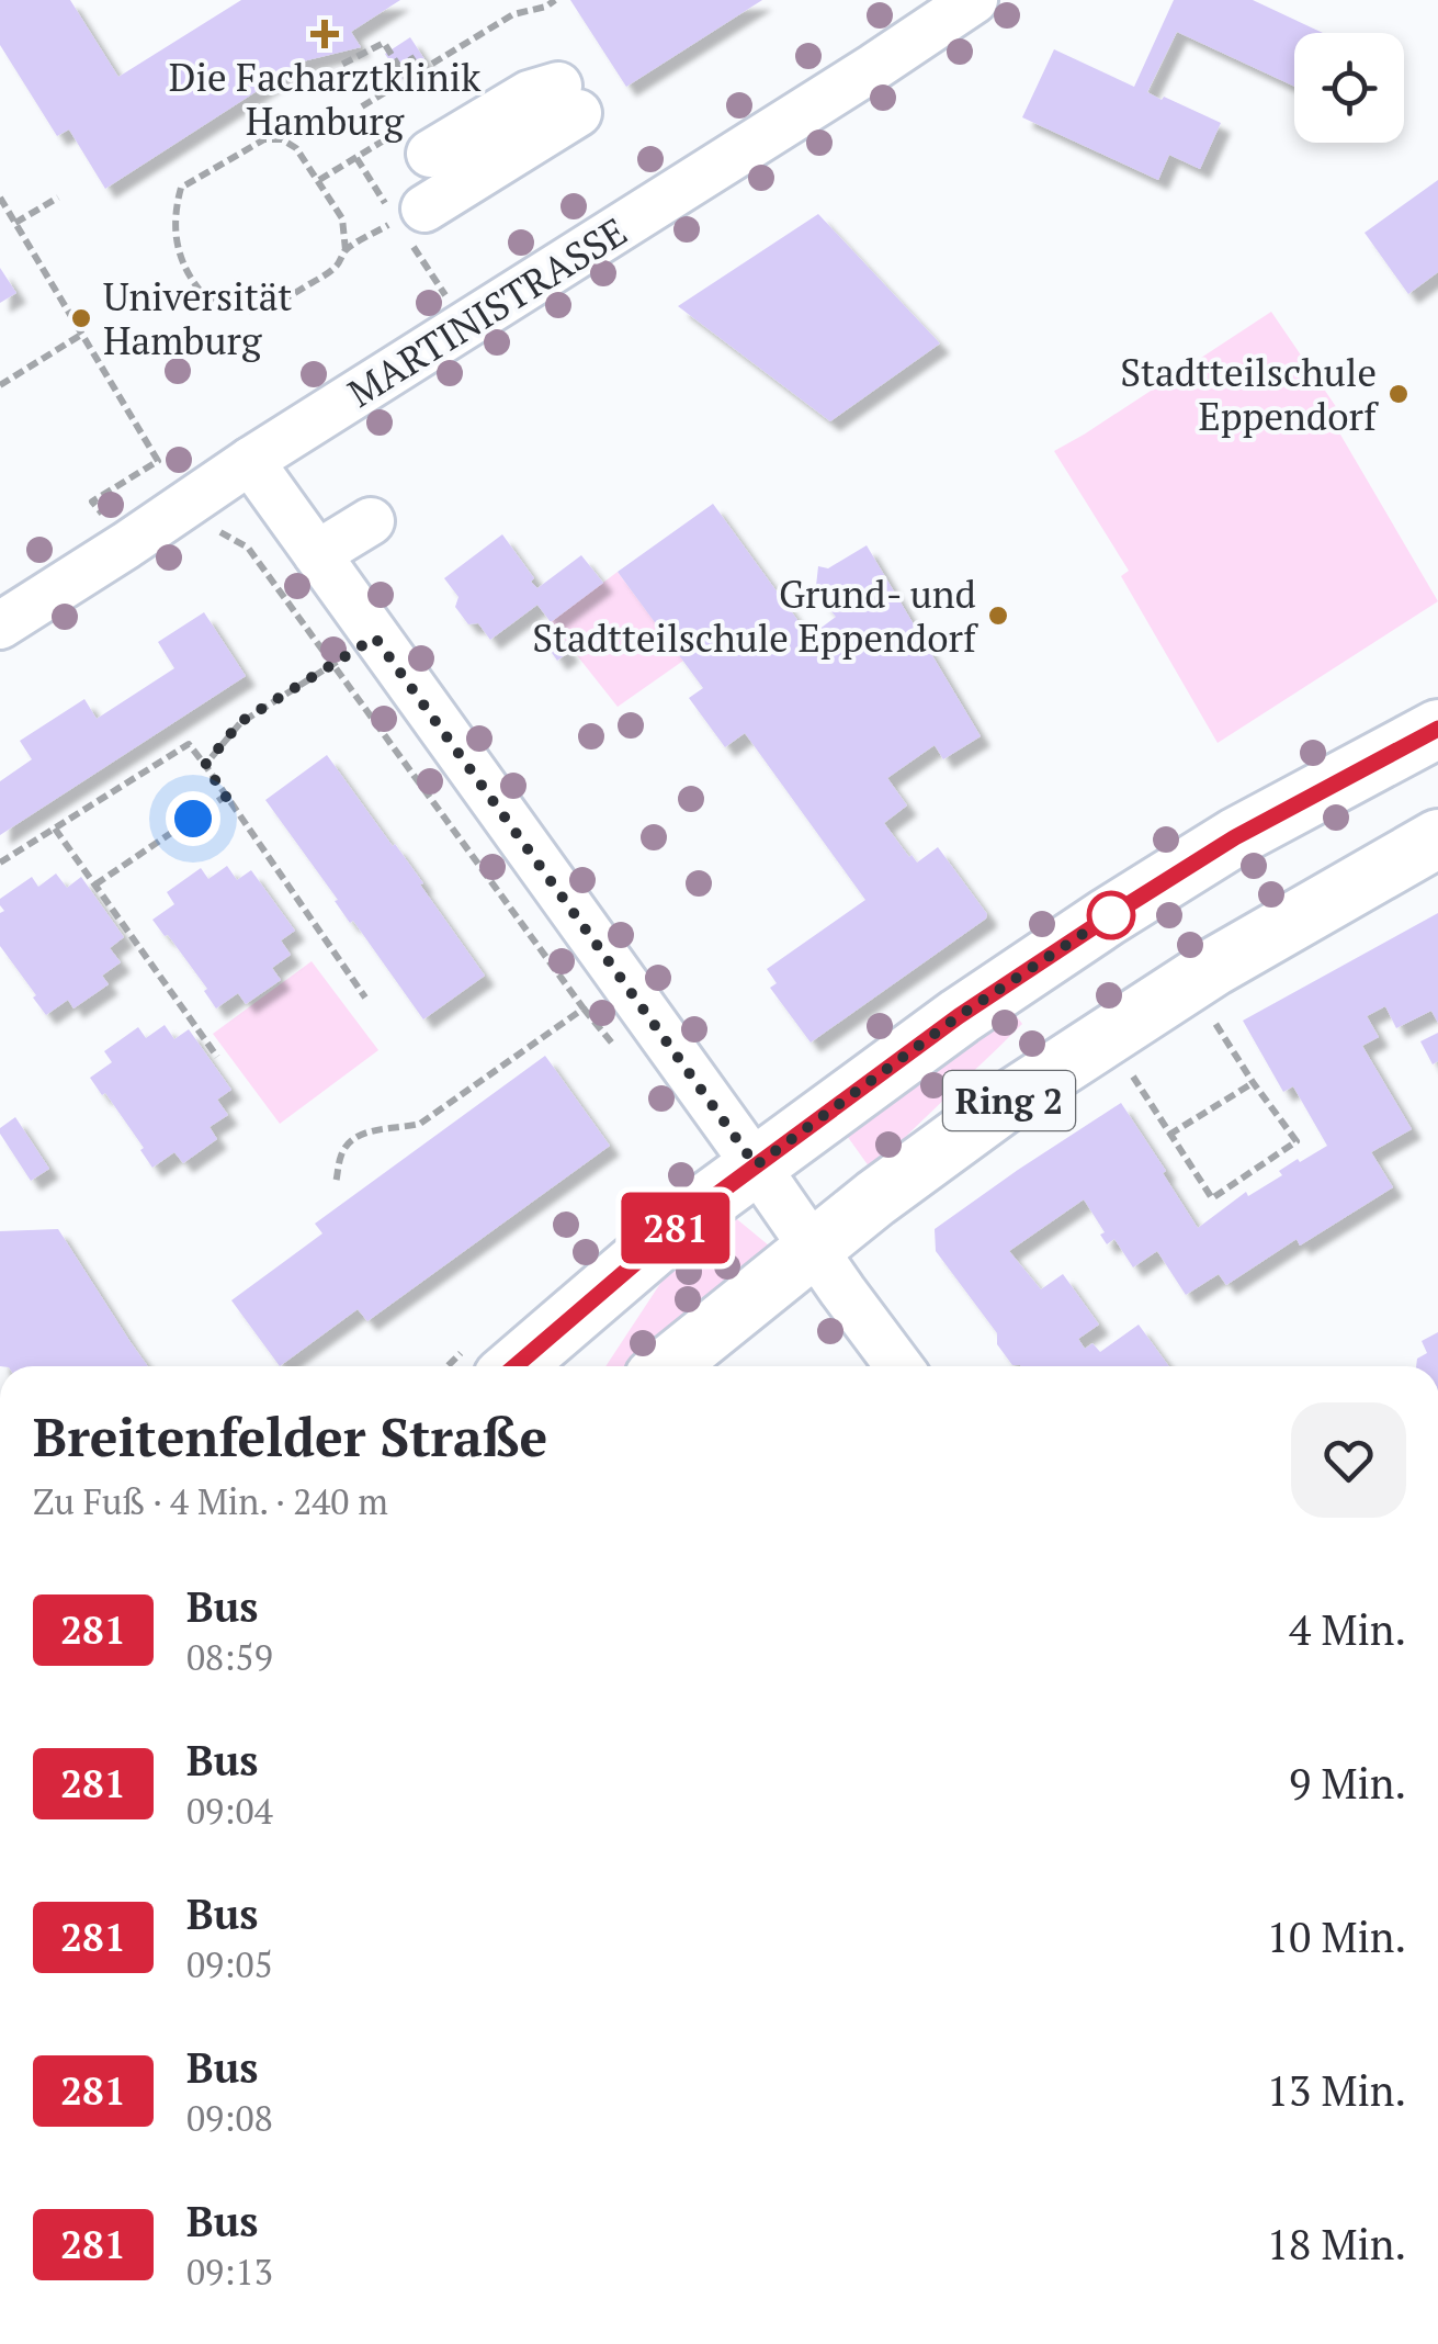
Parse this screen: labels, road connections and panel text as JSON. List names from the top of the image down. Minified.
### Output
{"streets":{"main road":["Ring 2"],"street":["MARTINISTRASSE"]},"places":{"health":["Die Facharztklinik Hamburg"],"other":["Universität Hamburg","Stadtteilschule Eppendorf","Grund- und Stadtteilschule Eppendorf"]},"lines":["bus line 281"],"page":{"on_map":"281","heading":["Breitenfelder Straße","Zu Fuß · 4 Min. · 240 m"],"list":[{"mark":"281","name":"Bus","note":"08:59","value":"4 Min."},{"mark":"281","name":"Bus","note":"09:04","value":"9 Min."},{"mark":"281","name":"Bus","note":"09:05","value":"10 Min."},{"mark":"281","name":"Bus","note":"09:08","value":"13 Min."},{"mark":"281","name":"Bus","note":"09:13","value":"18 Min."}]}}
